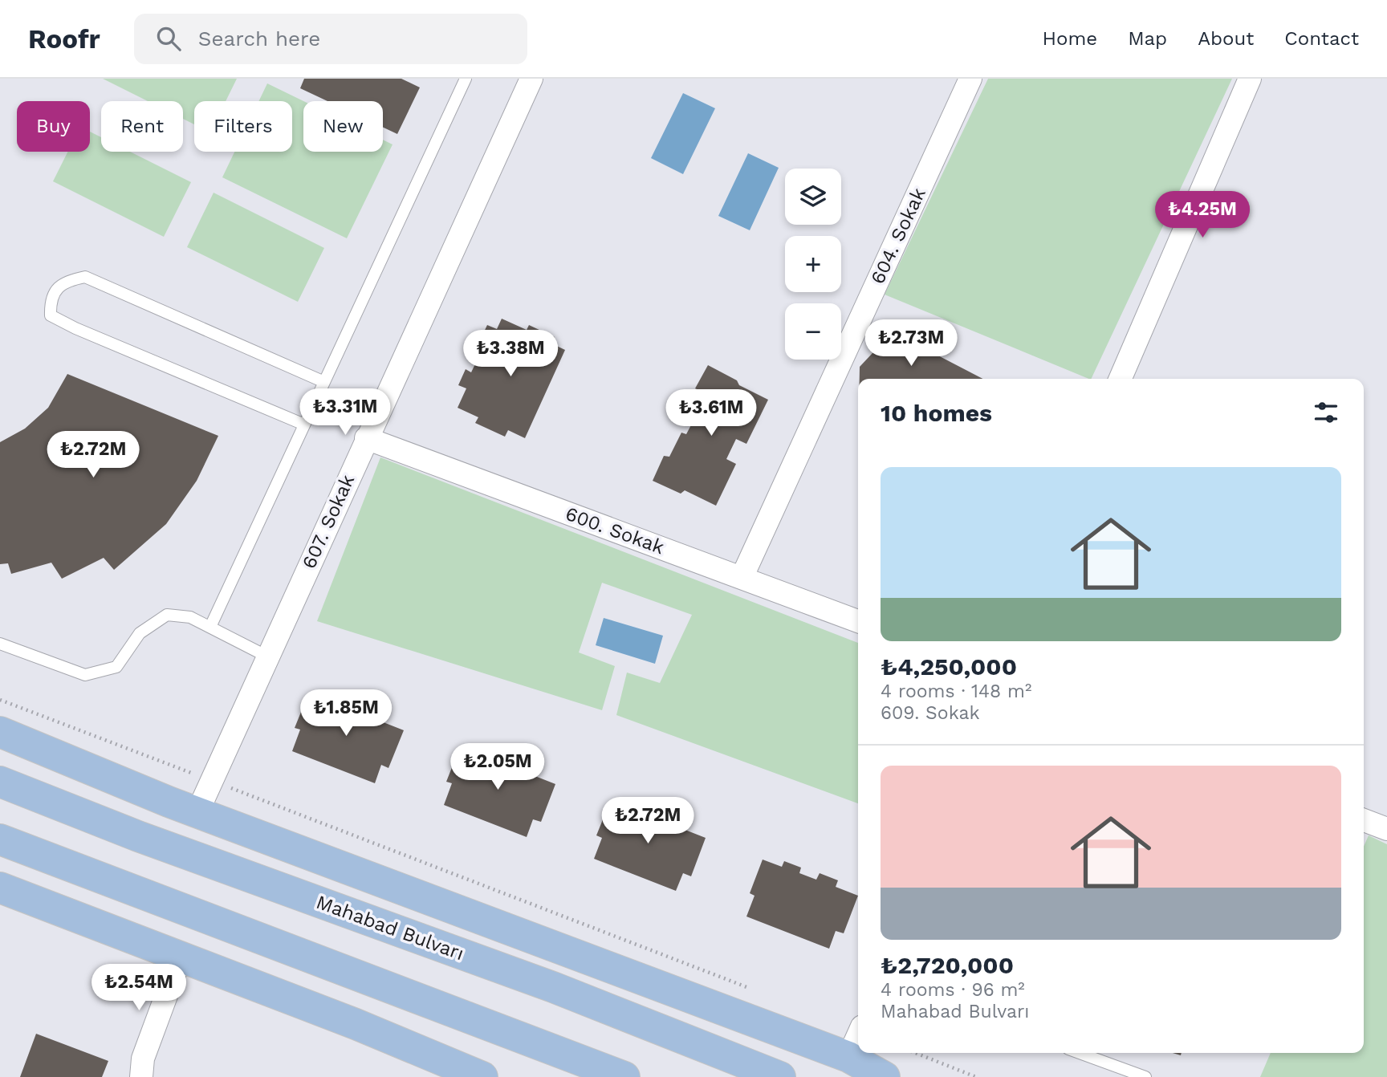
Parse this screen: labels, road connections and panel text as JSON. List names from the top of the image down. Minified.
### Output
{"streets":{"main road":["Mahabad Bulvarı"],"street":["604. Sokak","607. Sokak","600. Sokak"]},"crossings":[["604. Sokak","600. Sokak"],["607. Sokak","600. Sokak"]],"page":{"header":"Roofr","search":"Search here","nav":["Home","Map","About","Contact"],"chip":["Buy","Rent","Filters","New"],"map_buttons":["+","−"],"price":["₺4.25M","₺2.73M","₺3.38M","₺3.31M","₺3.61M","₺2.72M","₺1.85M","₺2.05M","₺2.72M","₺2.54M"],"heading":"10 homes","list":[{"name":"₺4,250,000","note":"4 rooms · 148 m² · 609. Sokak"},{"name":"₺2,720,000","note":"4 rooms · 96 m² · Mahabad Bulvarı"}]}}
